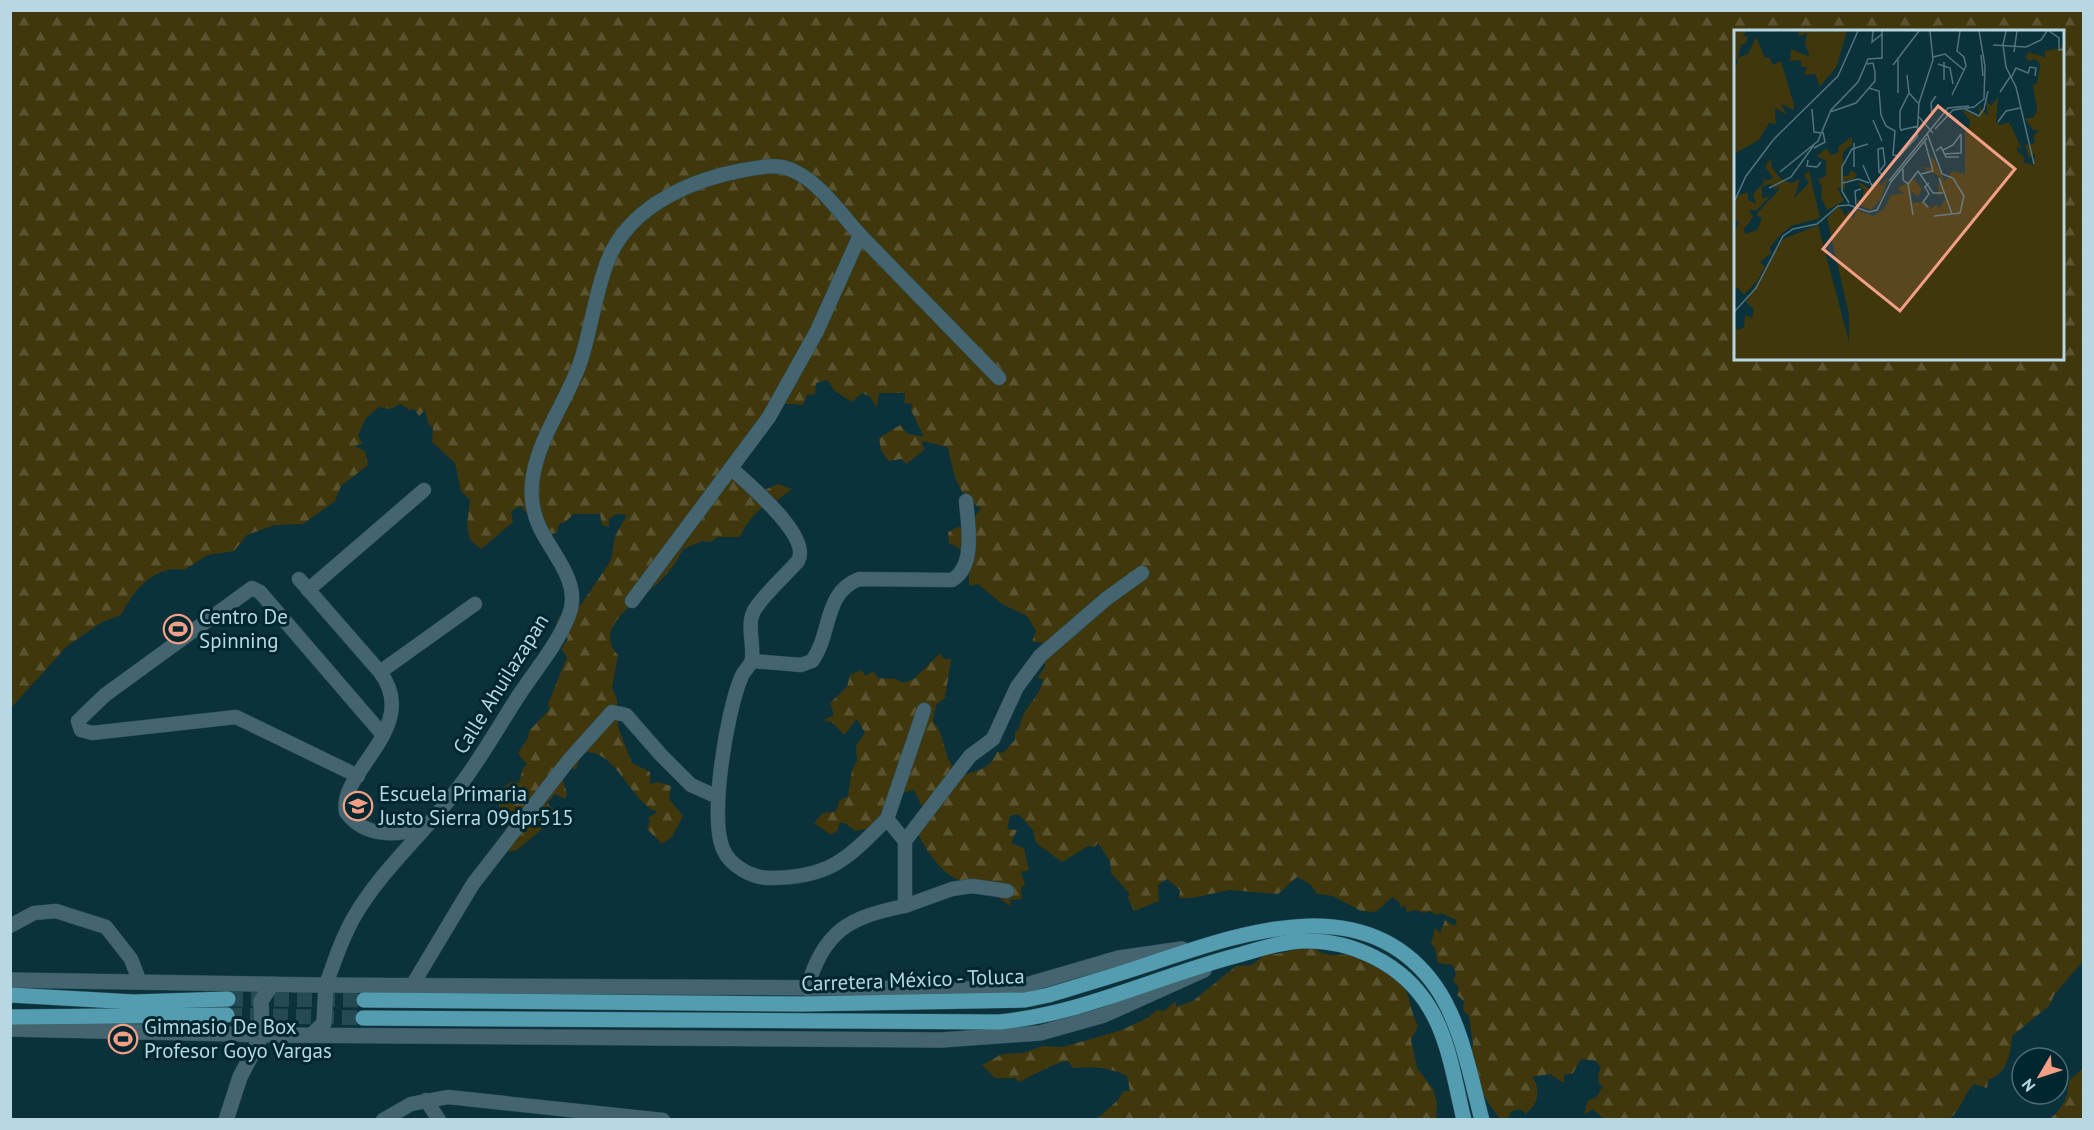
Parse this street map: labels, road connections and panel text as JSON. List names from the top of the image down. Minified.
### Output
{"streets":{"main road":["Carretera México - Toluca"],"street":["Calle Ahuilazapan"]},"places":{"sports":["Centro De Spinning","Gimnasio De Box Profesor Goyo Vargas"],"school or university":["Escuela Primaria Justo Sierra 09dpr515"]},"north":"bottom left"}
